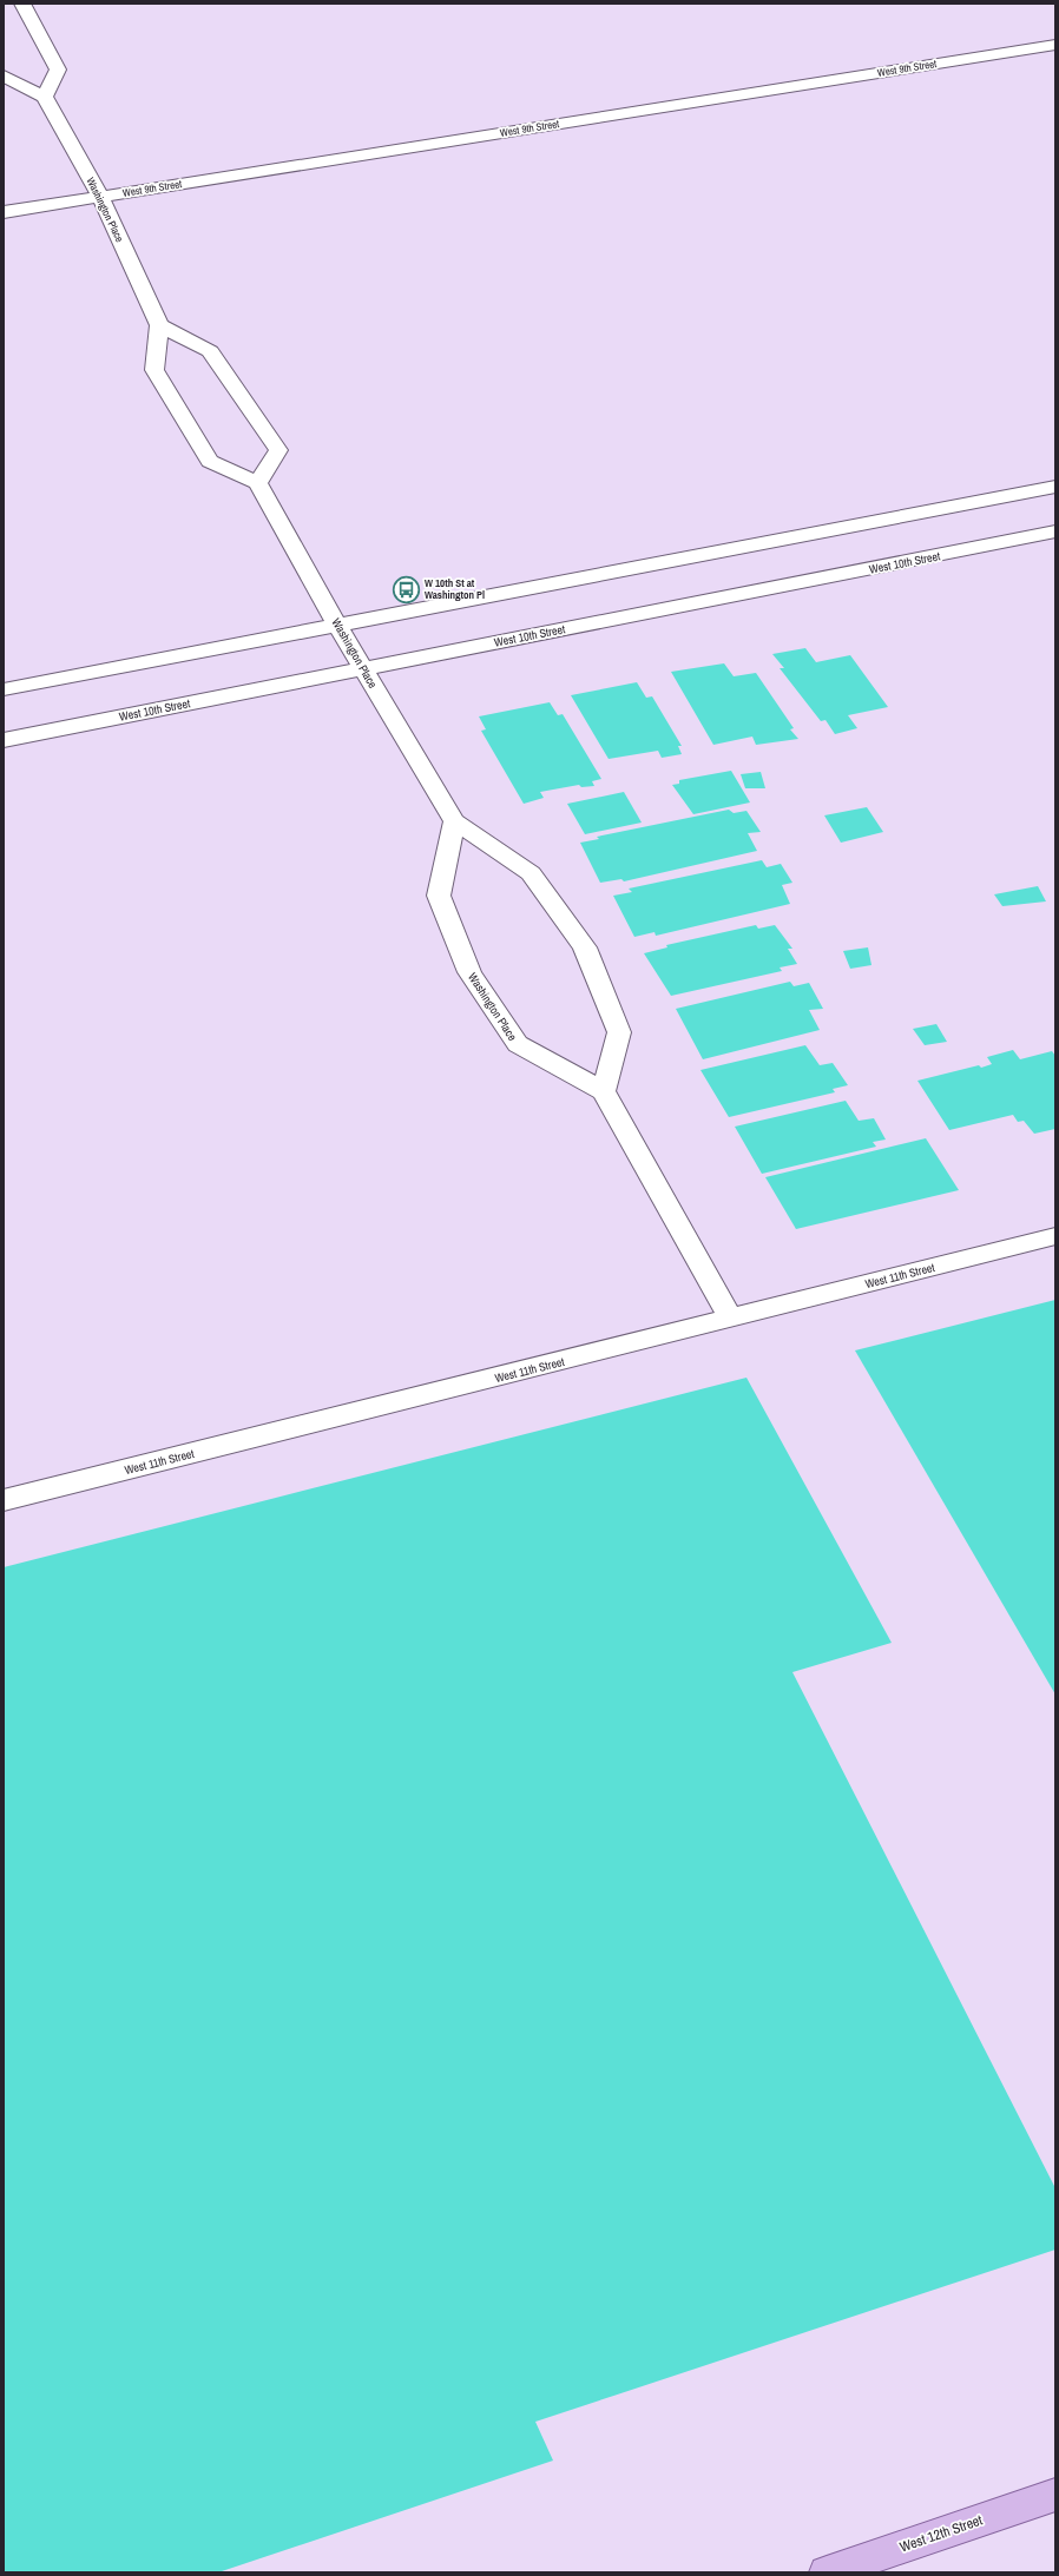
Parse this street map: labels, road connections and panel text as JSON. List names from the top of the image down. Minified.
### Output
{"streets":{"main road":["West 12th Street"],"street":["West 9th Street","Washington Place","West 10th Street","West 11th Street"]},"crossings":[["West 9th Street","Washington Place"],["Washington Place","West 10th Street"]],"places":{"bus stop":["W 10th St at Washington Pl"]}}
